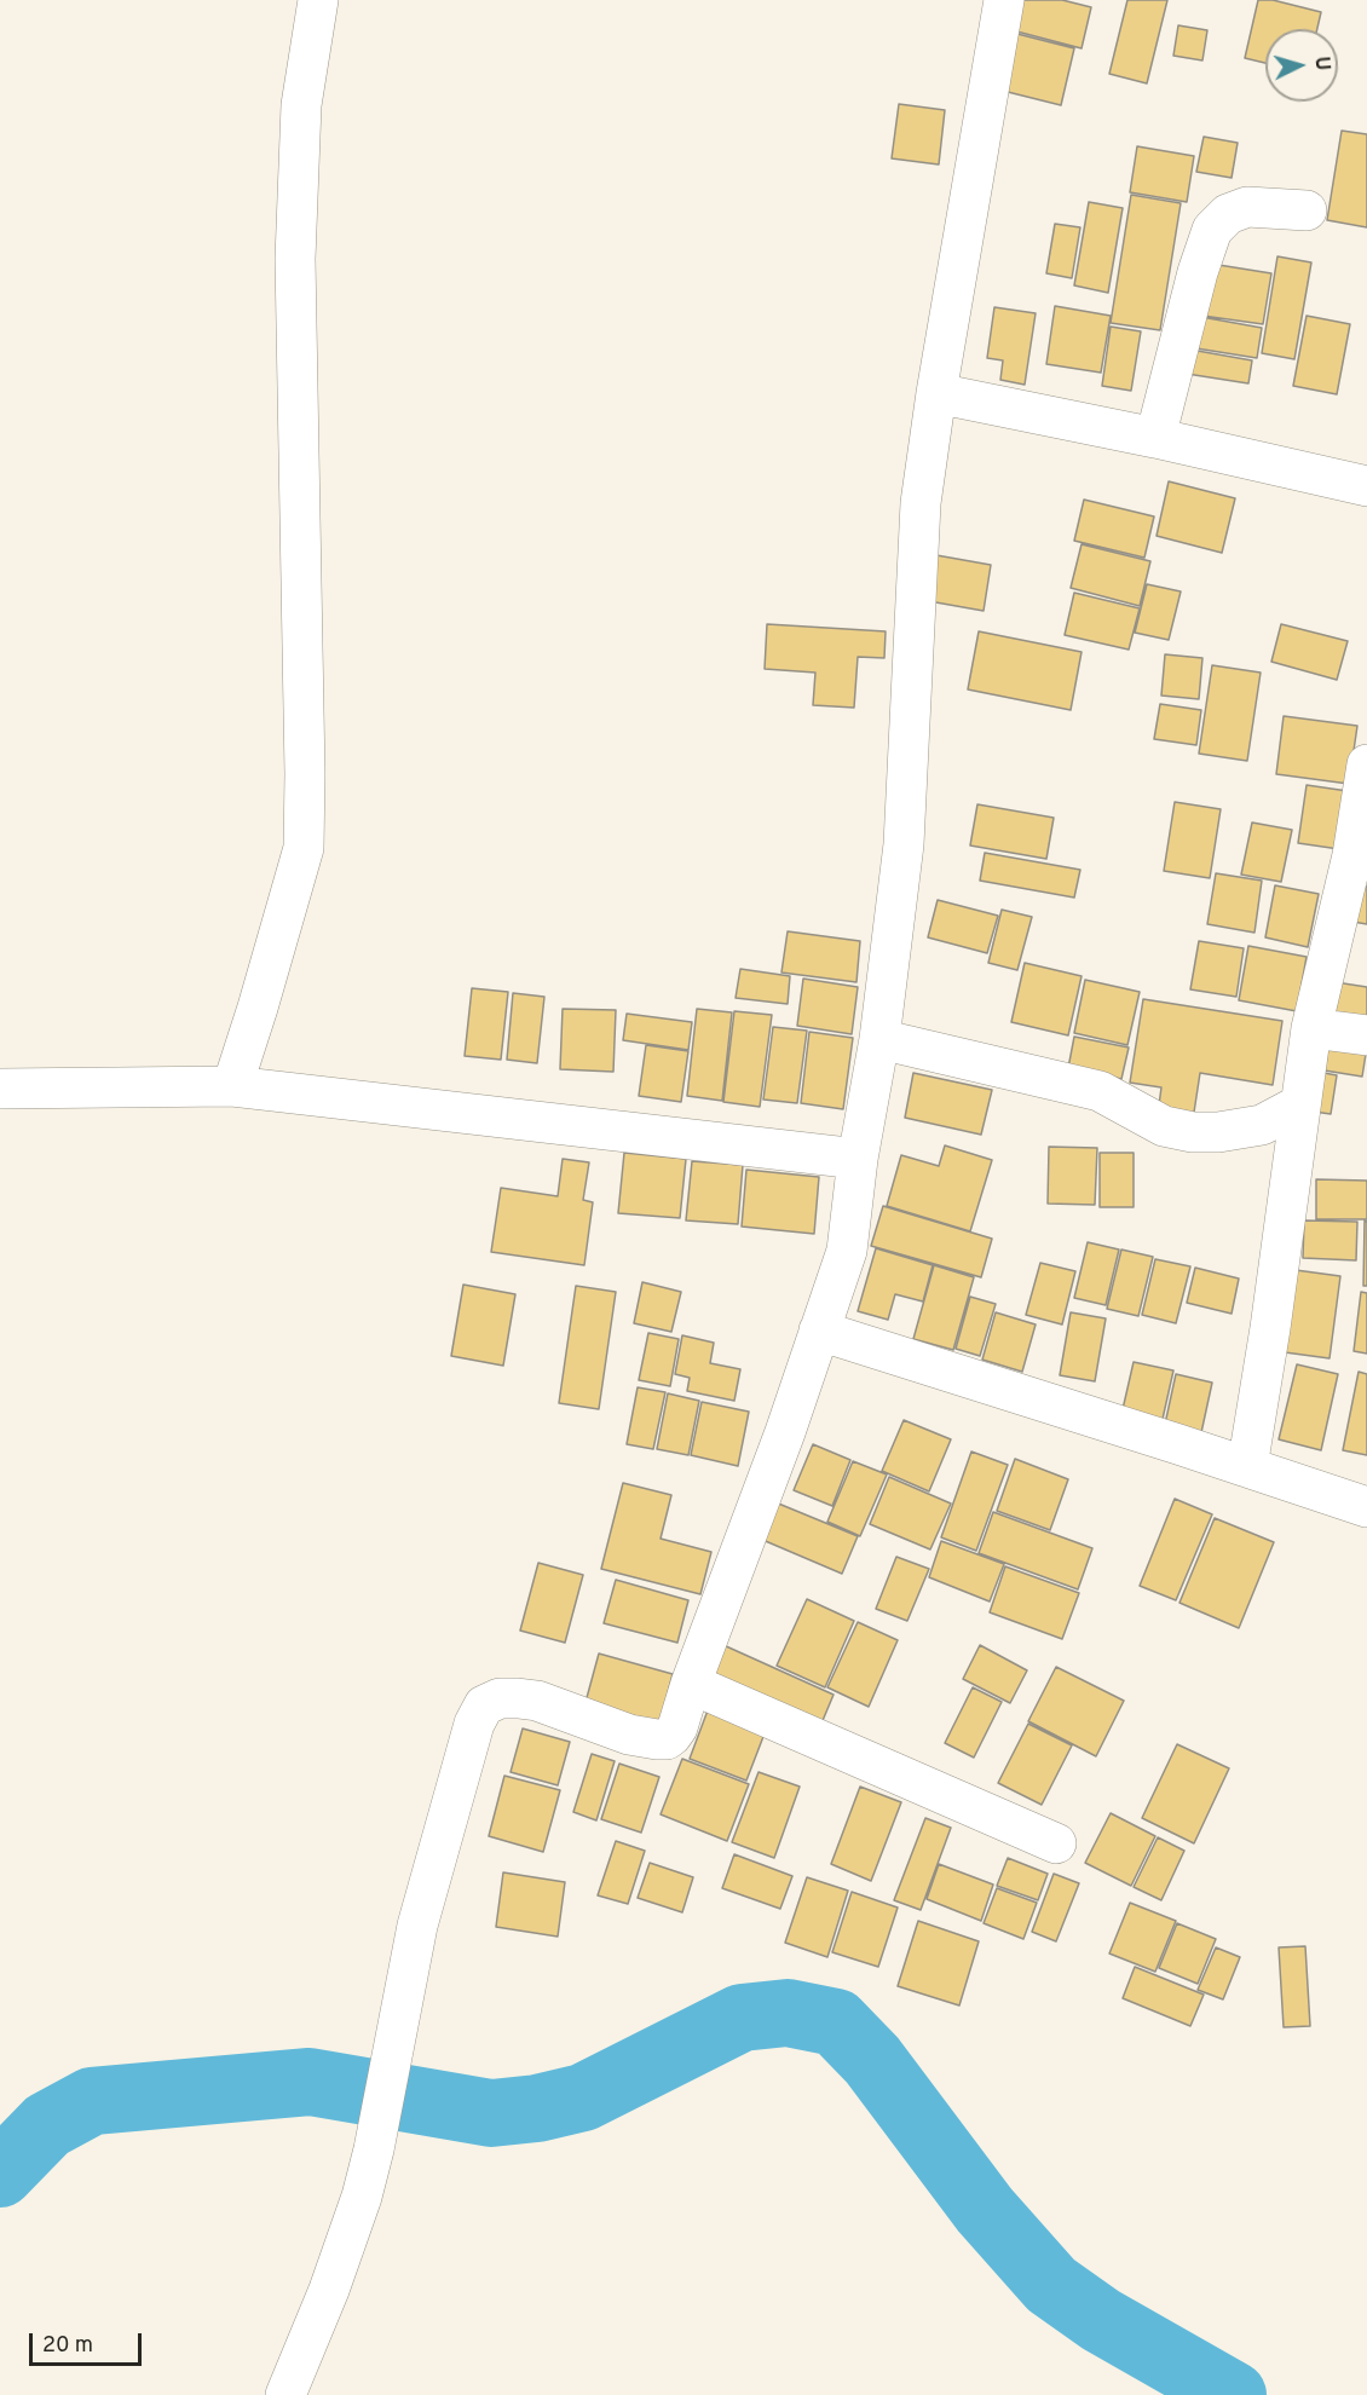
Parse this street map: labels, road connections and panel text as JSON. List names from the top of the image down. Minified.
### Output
{"scale_bar":"20 m","north":"right"}
